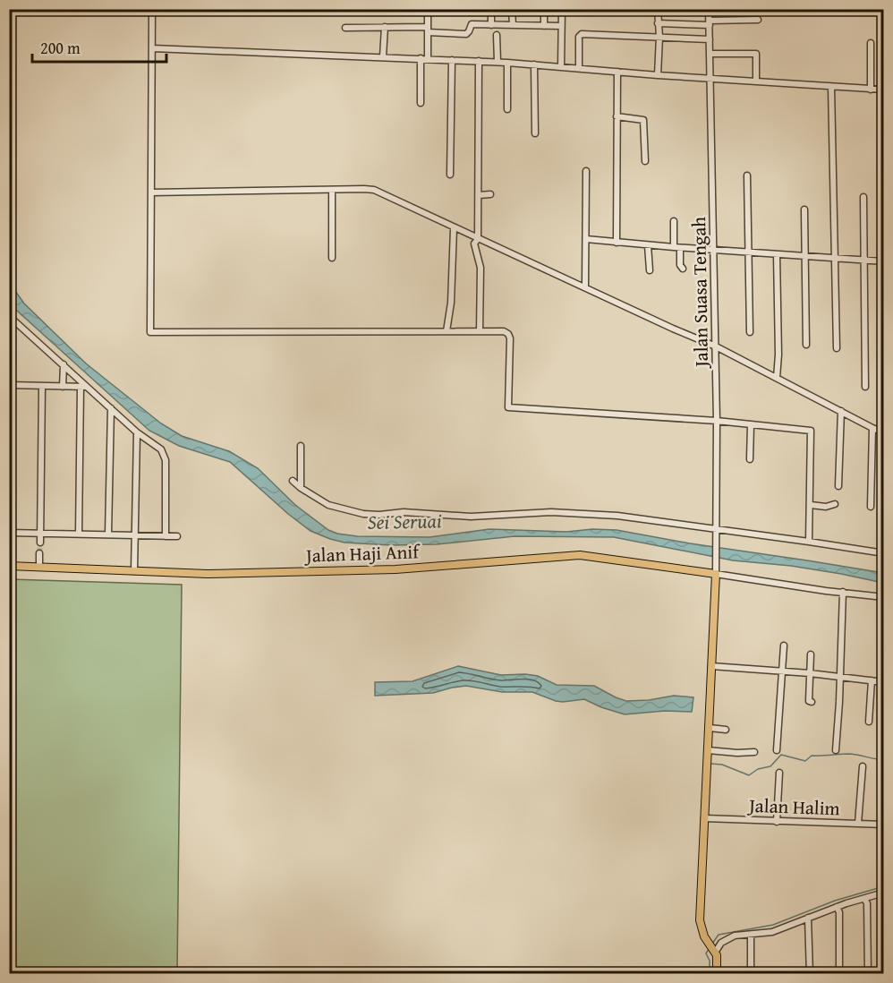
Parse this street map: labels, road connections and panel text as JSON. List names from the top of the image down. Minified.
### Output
{"streets":{"main road":["Jalan Haji Anif"],"street":["Jalan Suasa Tengah","Jalan Halim"]},"crossings":[["Jalan Suasa Tengah","Jalan Haji Anif"]],"water":["Sei Seruai"],"scale_bar":"200 m"}
